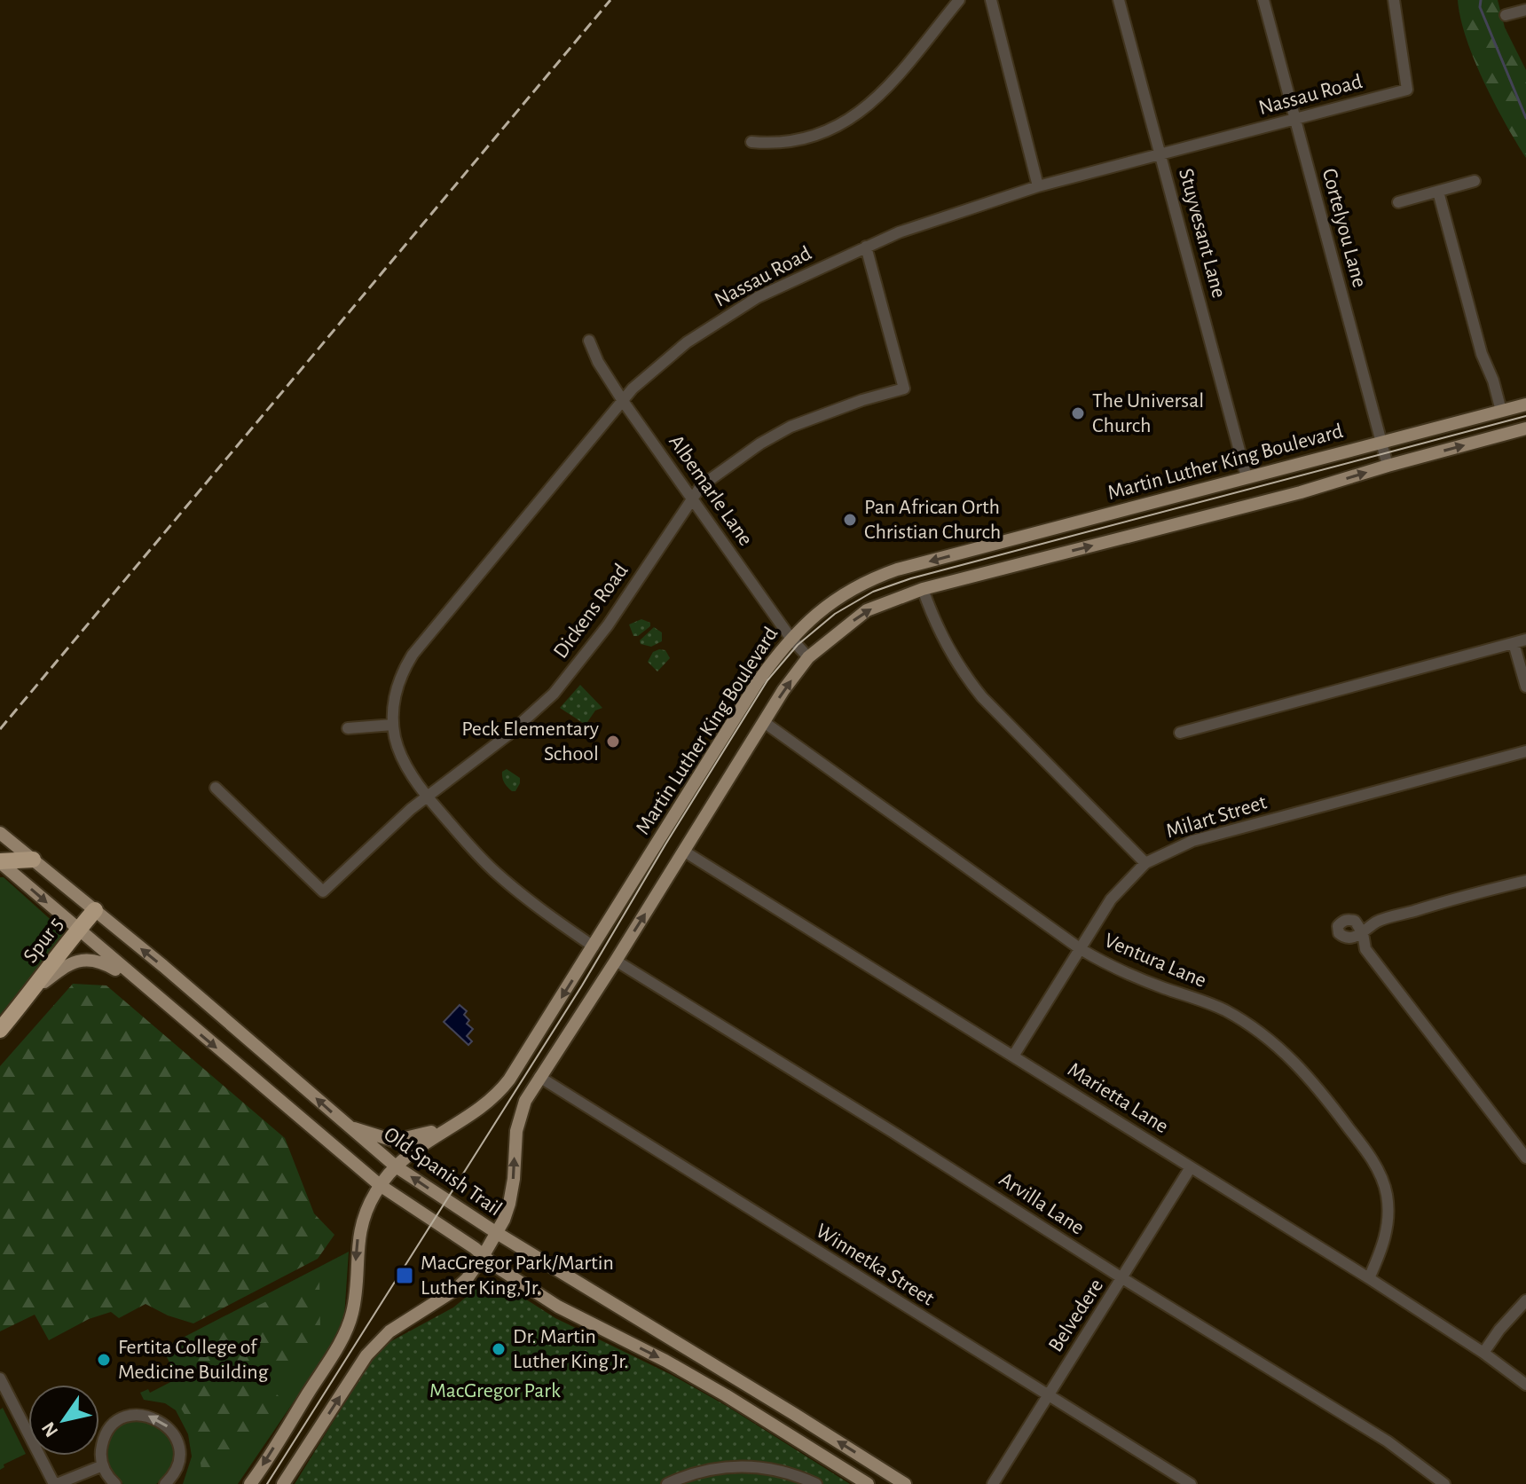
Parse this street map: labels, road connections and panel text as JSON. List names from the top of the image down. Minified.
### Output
{"streets":{"highway":["Spur 5"],"main road":["Martin Luther King Boulevard","Old Spanish Trail"],"street":["Nassau Road","Cortelyou Lane","Stuyvesant Lane","Albemarle Lane","Dickens Road","Milart Street","Ventura Lane","Marietta Lane","Arvilla Lane","Winnetka Street","Belvedere"]},"crossings":[["Nassau Road","Cortelyou Lane"],["Nassau Road","Stuyvesant Lane"],["Nassau Road","Albemarle Lane"],["Nassau Road","Dickens Road"],["Cortelyou Lane","Martin Luther King Boulevard"],["Stuyvesant Lane","Martin Luther King Boulevard"],["Martin Luther King Boulevard","Albemarle Lane"],["Martin Luther King Boulevard","Ventura Lane"],["Martin Luther King Boulevard","Marietta Lane"],["Martin Luther King Boulevard","Old Spanish Trail"],["Martin Luther King Boulevard","Arvilla Lane"],["Martin Luther King Boulevard","Winnetka Street"],["Albemarle Lane","Dickens Road"],["Milart Street","Ventura Lane"],["Milart Street","Marietta Lane"],["Spur 5","Old Spanish Trail"],["Ventura Lane","Marietta Lane"],["Marietta Lane","Belvedere"],["Arvilla Lane","Belvedere"],["Winnetka Street","Belvedere"]],"parks":["MacGregor Park"],"places":{"other":["The Universal Church","Pan African Orth Christian Church","Peck Elementary School","Dr. Martin Luther King Jr.","Fertita College of Medicine Building"],"transit":["MacGregor Park/Martin Luther King, Jr."]},"north":"bottom left"}
